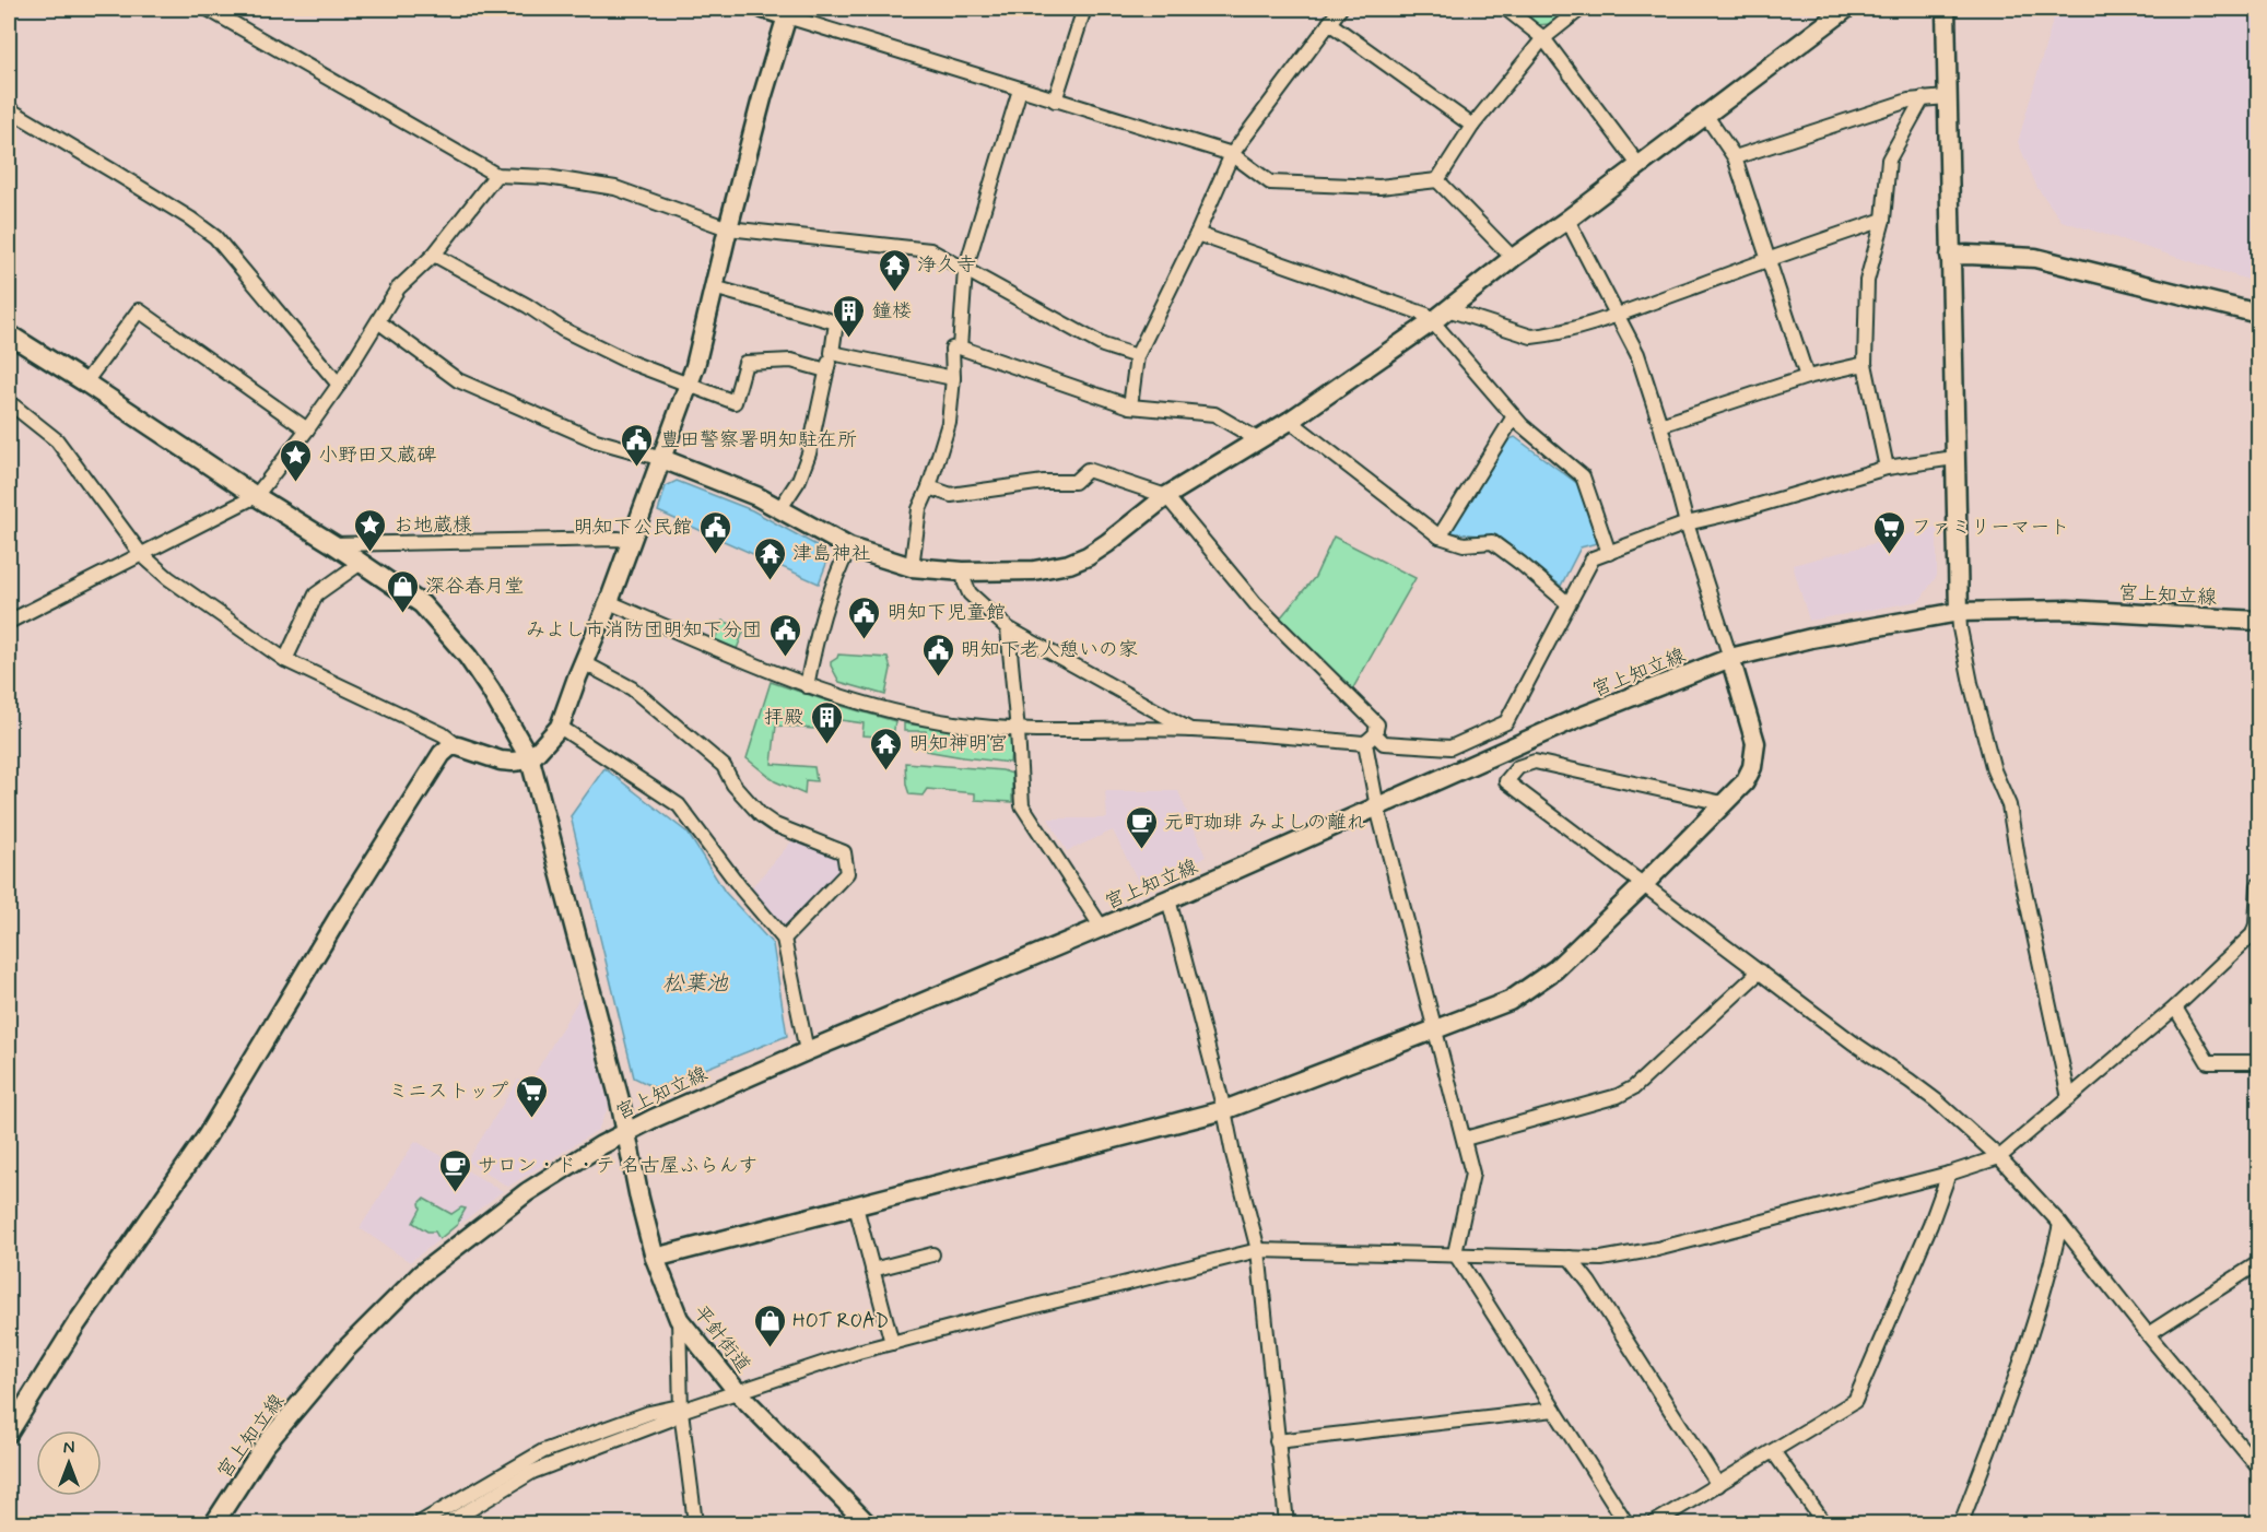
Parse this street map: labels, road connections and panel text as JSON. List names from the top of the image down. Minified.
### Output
{"streets":{"street":["宮上知立線","平針街道"]},"crossings":[["宮上知立線","平針街道"]],"water":["松葉池"],"places":{"temple":["浄久寺","津島神社","明知神明宮"],"building":["鐘楼","拝殿"],"public building":["豊田警察署明知駐在所","明知下公民館","明知下児童館","みよし市消防団明知下分団","明知下老人憩いの家"],"place":["小野田又蔵碑","お地蔵様"],"supermarket":["ファミリーマート","ミニストップ"],"shop":["深谷春月堂","HOT ROAD"],"cafe":["元町珈琲 みよしの離れ","サロン・ド・テ 名古屋ふらんす"]},"north":"top"}
